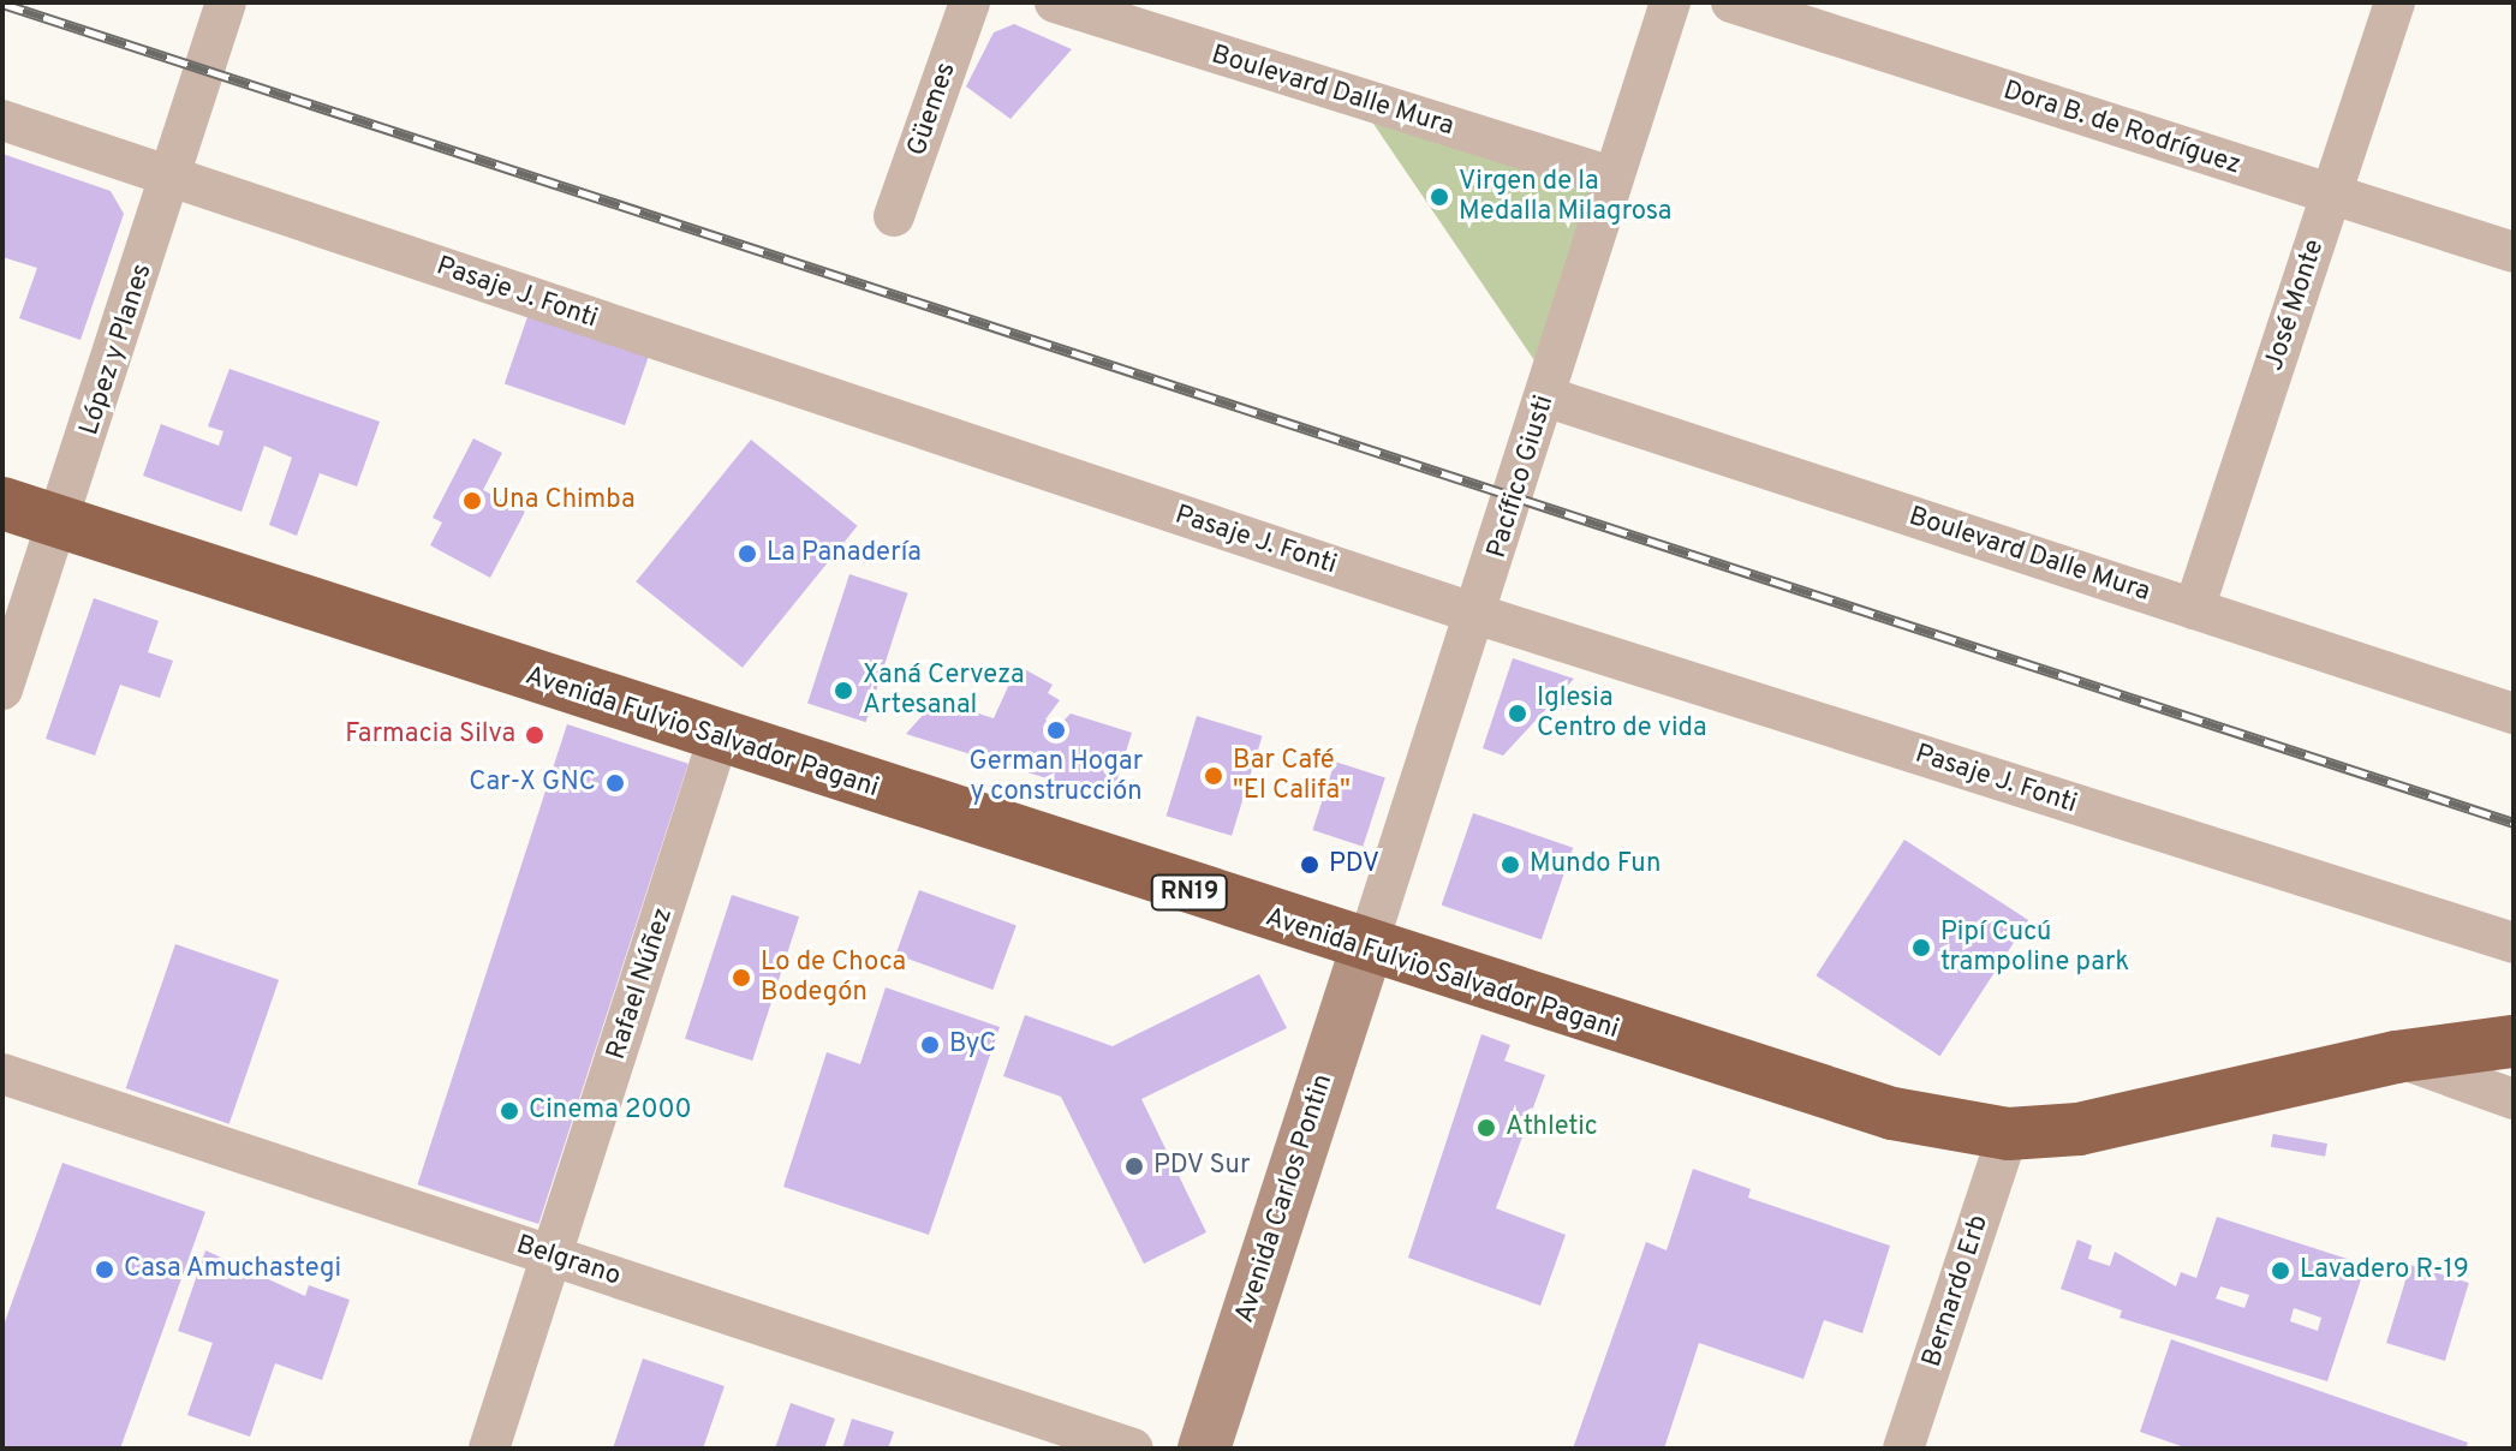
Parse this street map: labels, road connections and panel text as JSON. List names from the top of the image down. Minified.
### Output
{"streets":{"highway":["Avenida Fulvio Salvador Pagani","RN19"],"main road":["Avenida Carlos Pontin"],"street":["Boulevard Dalle Mura","Güemes","Dora B. de Rodríguez","Pasaje J. Fonti","José Monte","López y Planes","Pacífico Giusti","Rafael Núñez","Belgrano","Bernardo Erb"]},"crossings":[["Boulevard Dalle Mura","José Monte"],["Boulevard Dalle Mura","Pacífico Giusti"],["Dora B. de Rodríguez","José Monte"],["Pasaje J. Fonti","López y Planes"],["Pasaje J. Fonti","Pacífico Giusti"],["López y Planes","Avenida Fulvio Salvador Pagani"],["Pacífico Giusti","Avenida Fulvio Salvador Pagani"],["Pacífico Giusti","Avenida Carlos Pontin"],["Avenida Fulvio Salvador Pagani","RN19"],["Avenida Fulvio Salvador Pagani","Rafael Núñez"],["Avenida Fulvio Salvador Pagani","Avenida Carlos Pontin"],["Avenida Fulvio Salvador Pagani","Bernardo Erb"],["Rafael Núñez","Belgrano"]],"places":["Virgen de la Medalla Milagrosa","Una Chimba","La Panadería","Xaná Cerveza Artesanal","Iglesia Centro de vida","German Hogar y construcción","Farmacia Silva","Bar Café \"El Califa\"","Car-X GNC","PDV","Mundo Fun","Pipí Cucú trampoline park","Lo de Choca Bodegón","ByC","Cinema 2000","Athletic","PDV Sur","Casa Amuchastegi","Lavadero R-19"]}
